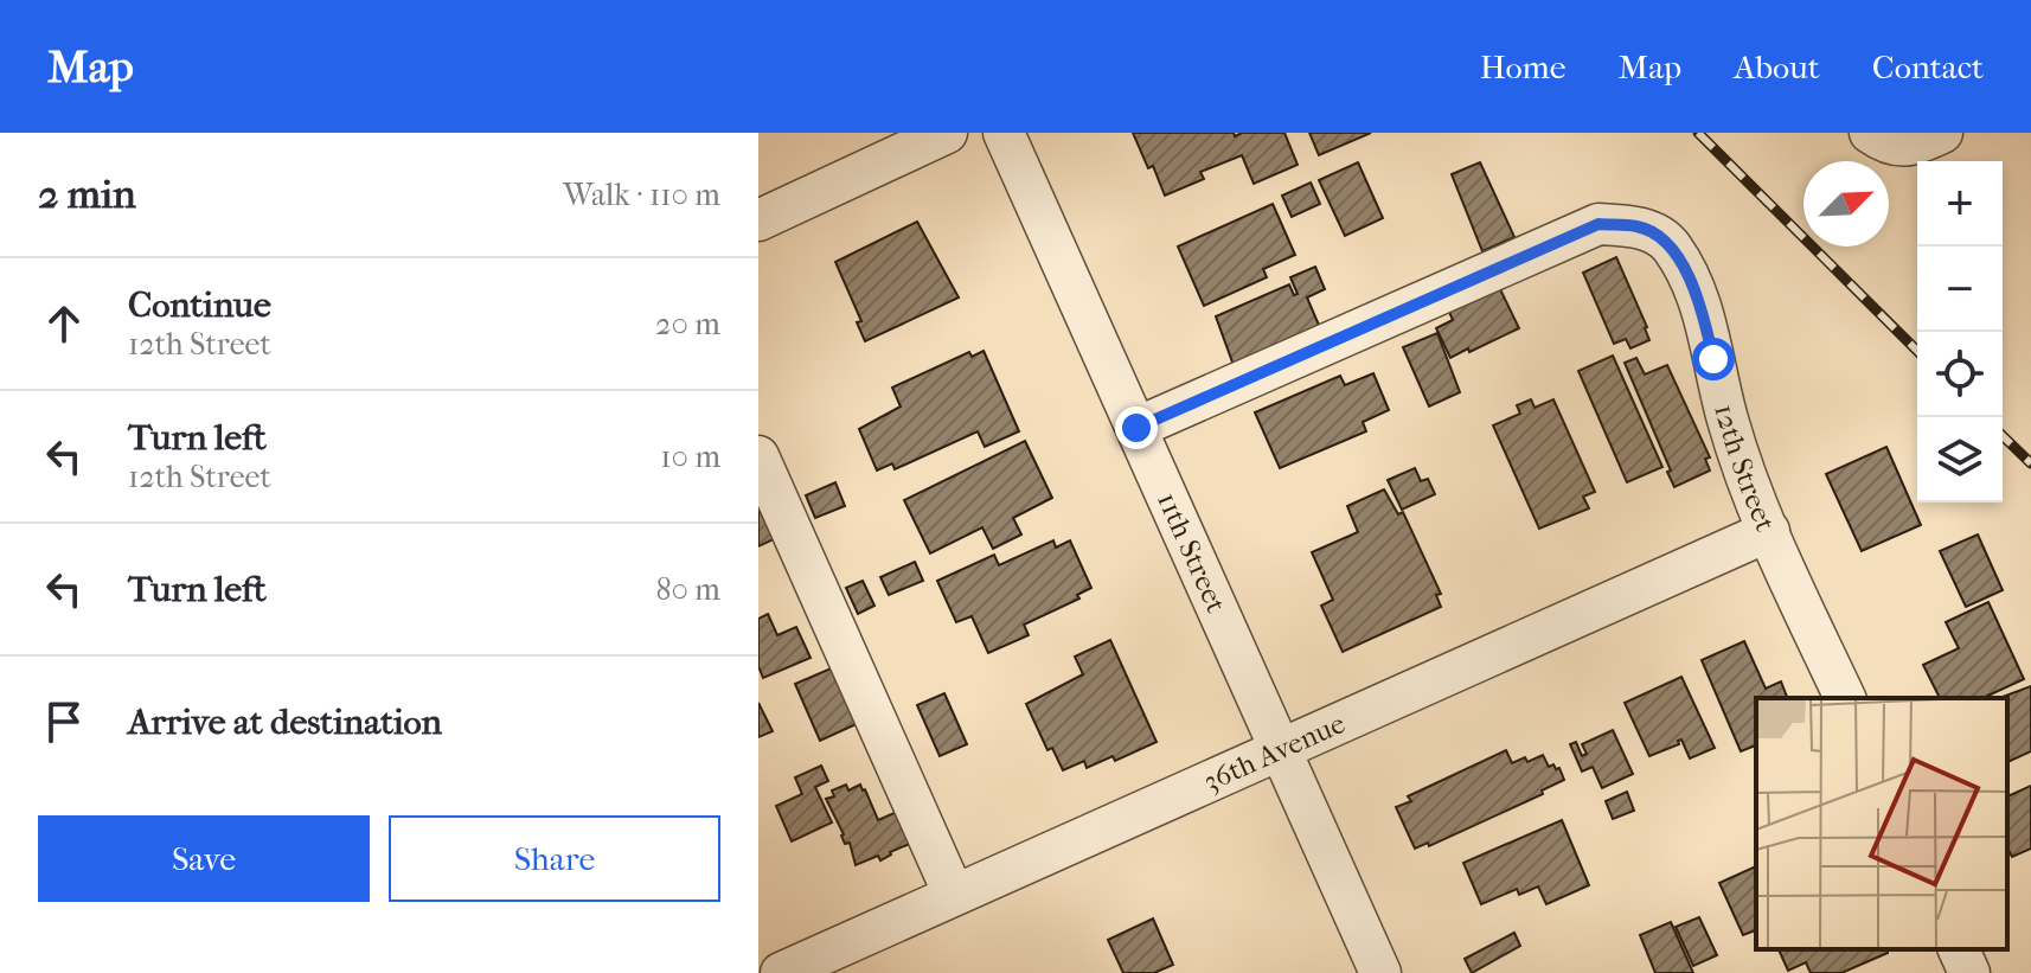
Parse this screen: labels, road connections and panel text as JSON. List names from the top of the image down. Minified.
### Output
{"streets":{"street":["12th Street","11th Street","36th Avenue"]},"crossings":[["12th Street","11th Street"],["12th Street","36th Avenue"],["11th Street","36th Avenue"]],"north":"top right","page":{"header":"Map","nav":["Home","Map","About","Contact"],"heading":["2 min","Walk · 110 m"],"map_buttons":["+","−"],"list":[["Continue","12th Street","20 m"],["Turn left","12th Street","10 m"],["Turn left","80 m"],"Arrive at destination"],"buttons":["Save","Share"]}}
